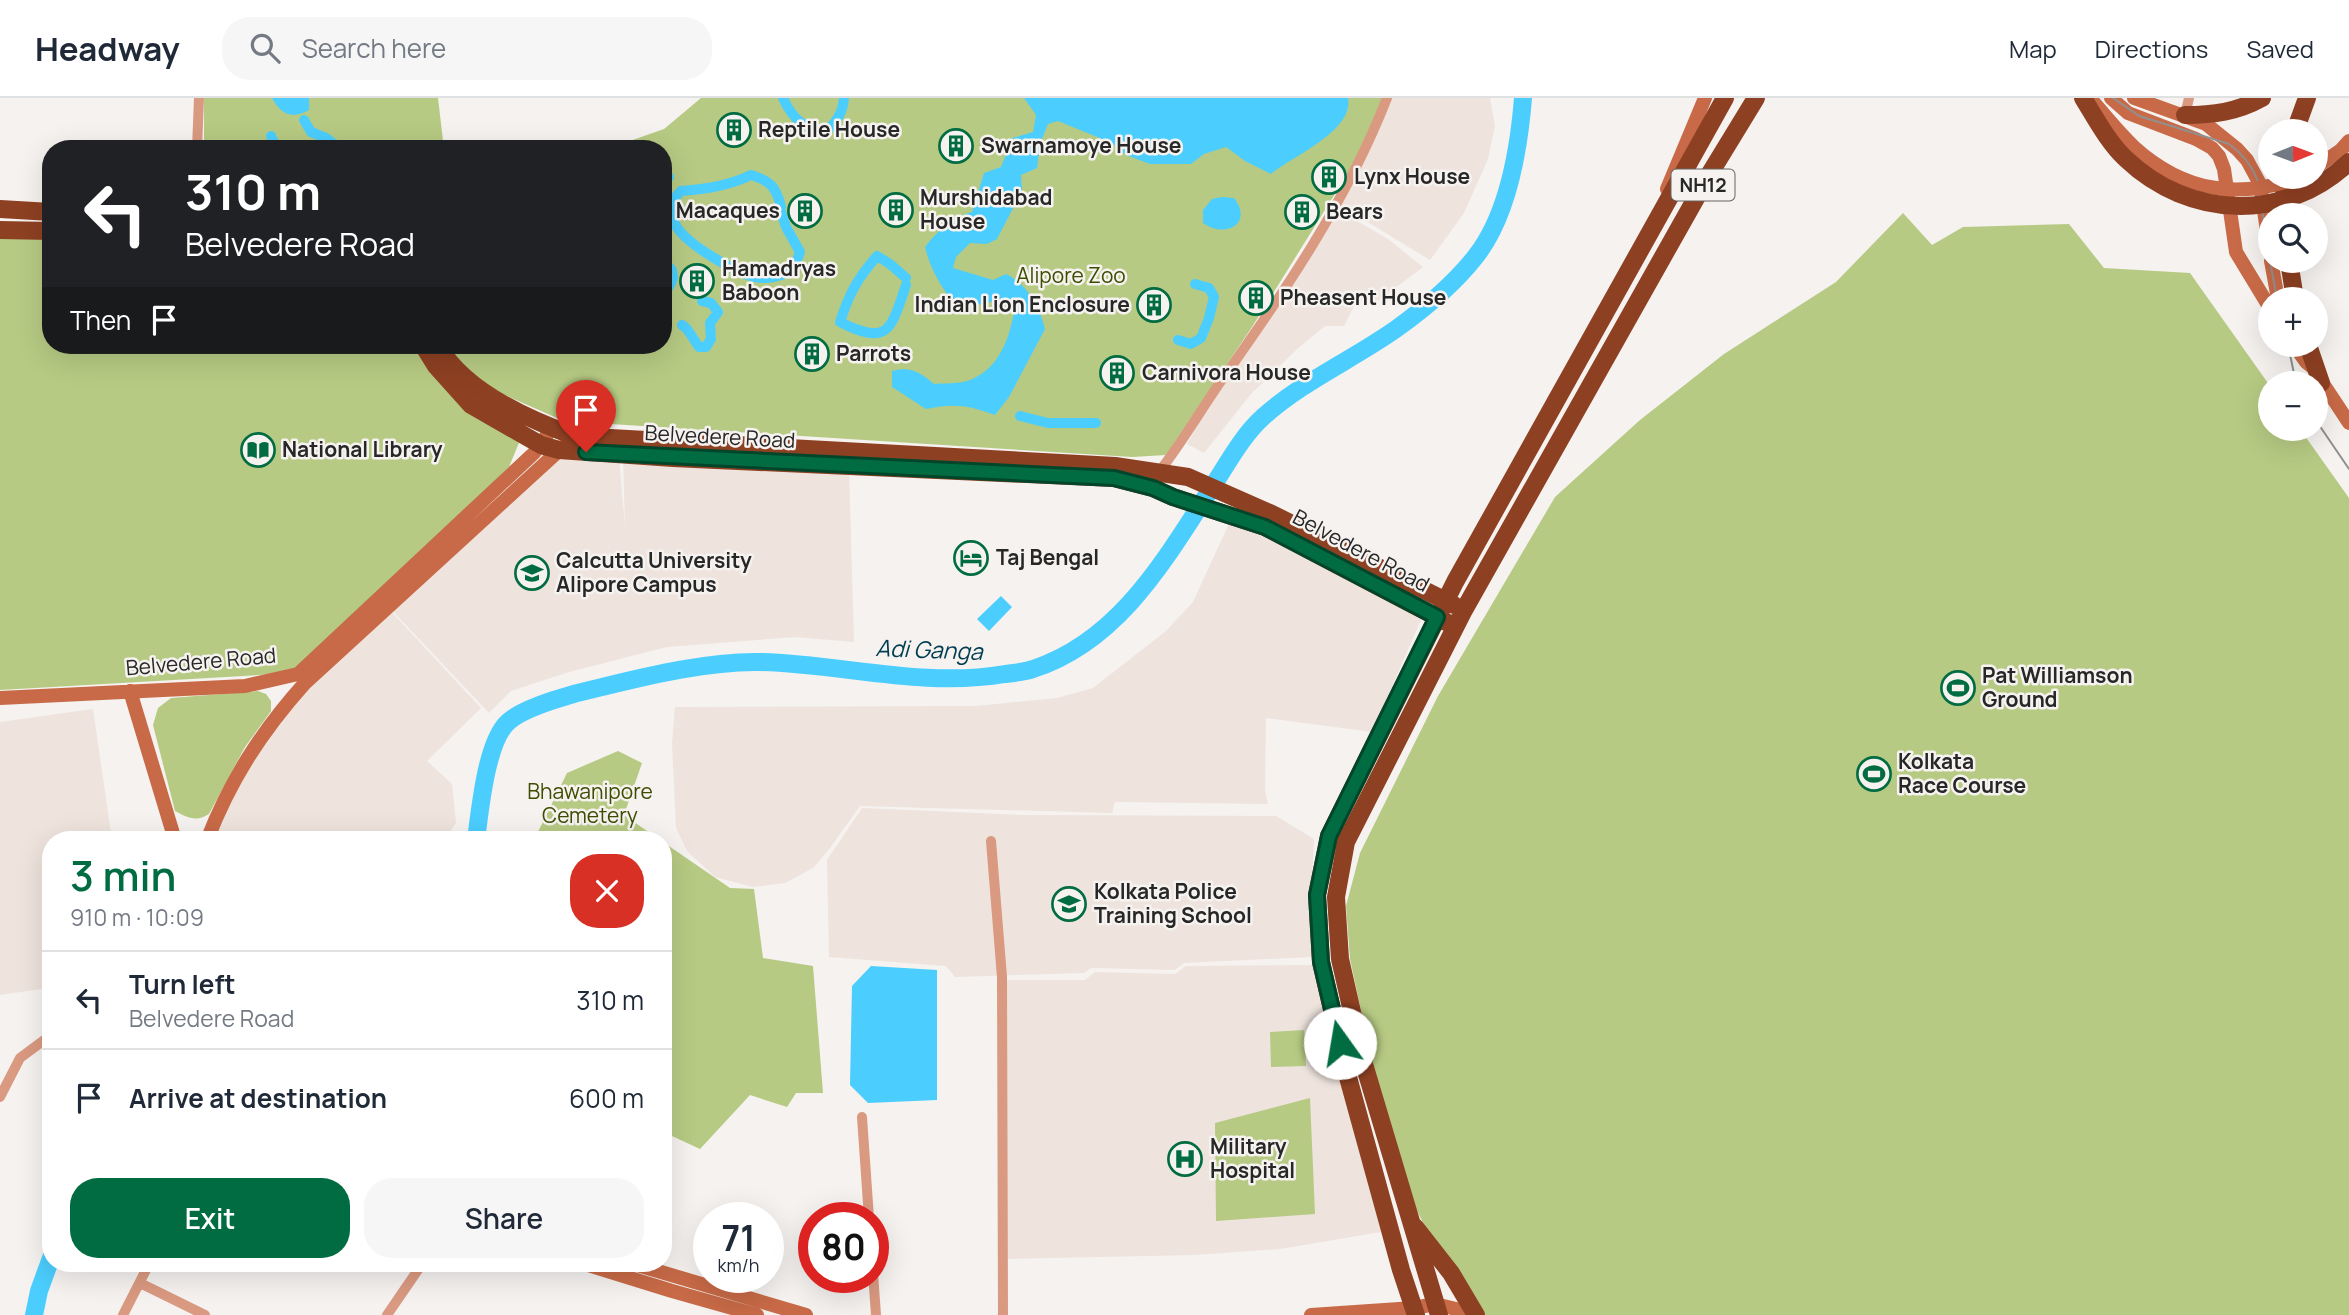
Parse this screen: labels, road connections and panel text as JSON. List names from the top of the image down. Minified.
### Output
{"streets":{"highway":["NH12","Belvedere Road"]},"crossings":[["NH12","Belvedere Road"]],"water":["Adi Ganga"],"parks":["Alipore Zoo","Bhawanipore Cemetery"],"places":{"building":["Reptile House","Swarnamoye House","Lynx House","Murshidabad House","Macaques","Bears","Hamadryas Baboon","Pheasent House","Indian Lion Enclosure","Parrots","Carnivora House"],"library":["National Library"],"hotel":["Taj Bengal"],"school or university":["Calcutta University Alipore Campus","Kolkata Police Training School"],"sports":["Pat Williamson Ground","Kolkata Race Course"],"hospital":["Military Hospital"]},"north":"right","page":{"header":"Headway","search":"Search here","nav":["Map","Directions","Saved"],"map_buttons":["+","−"],"turn":["310 m","Belvedere Road"],"then":"Then","heading":["3 min","910 m · 10:09"],"list":[{"name":"Turn left","note":"Belvedere Road","value":"310 m"},{"name":"Arrive at destination","value":"600 m"}],"buttons":["Exit","Share"],"speed":"71 km/h","limit":"80"}}
